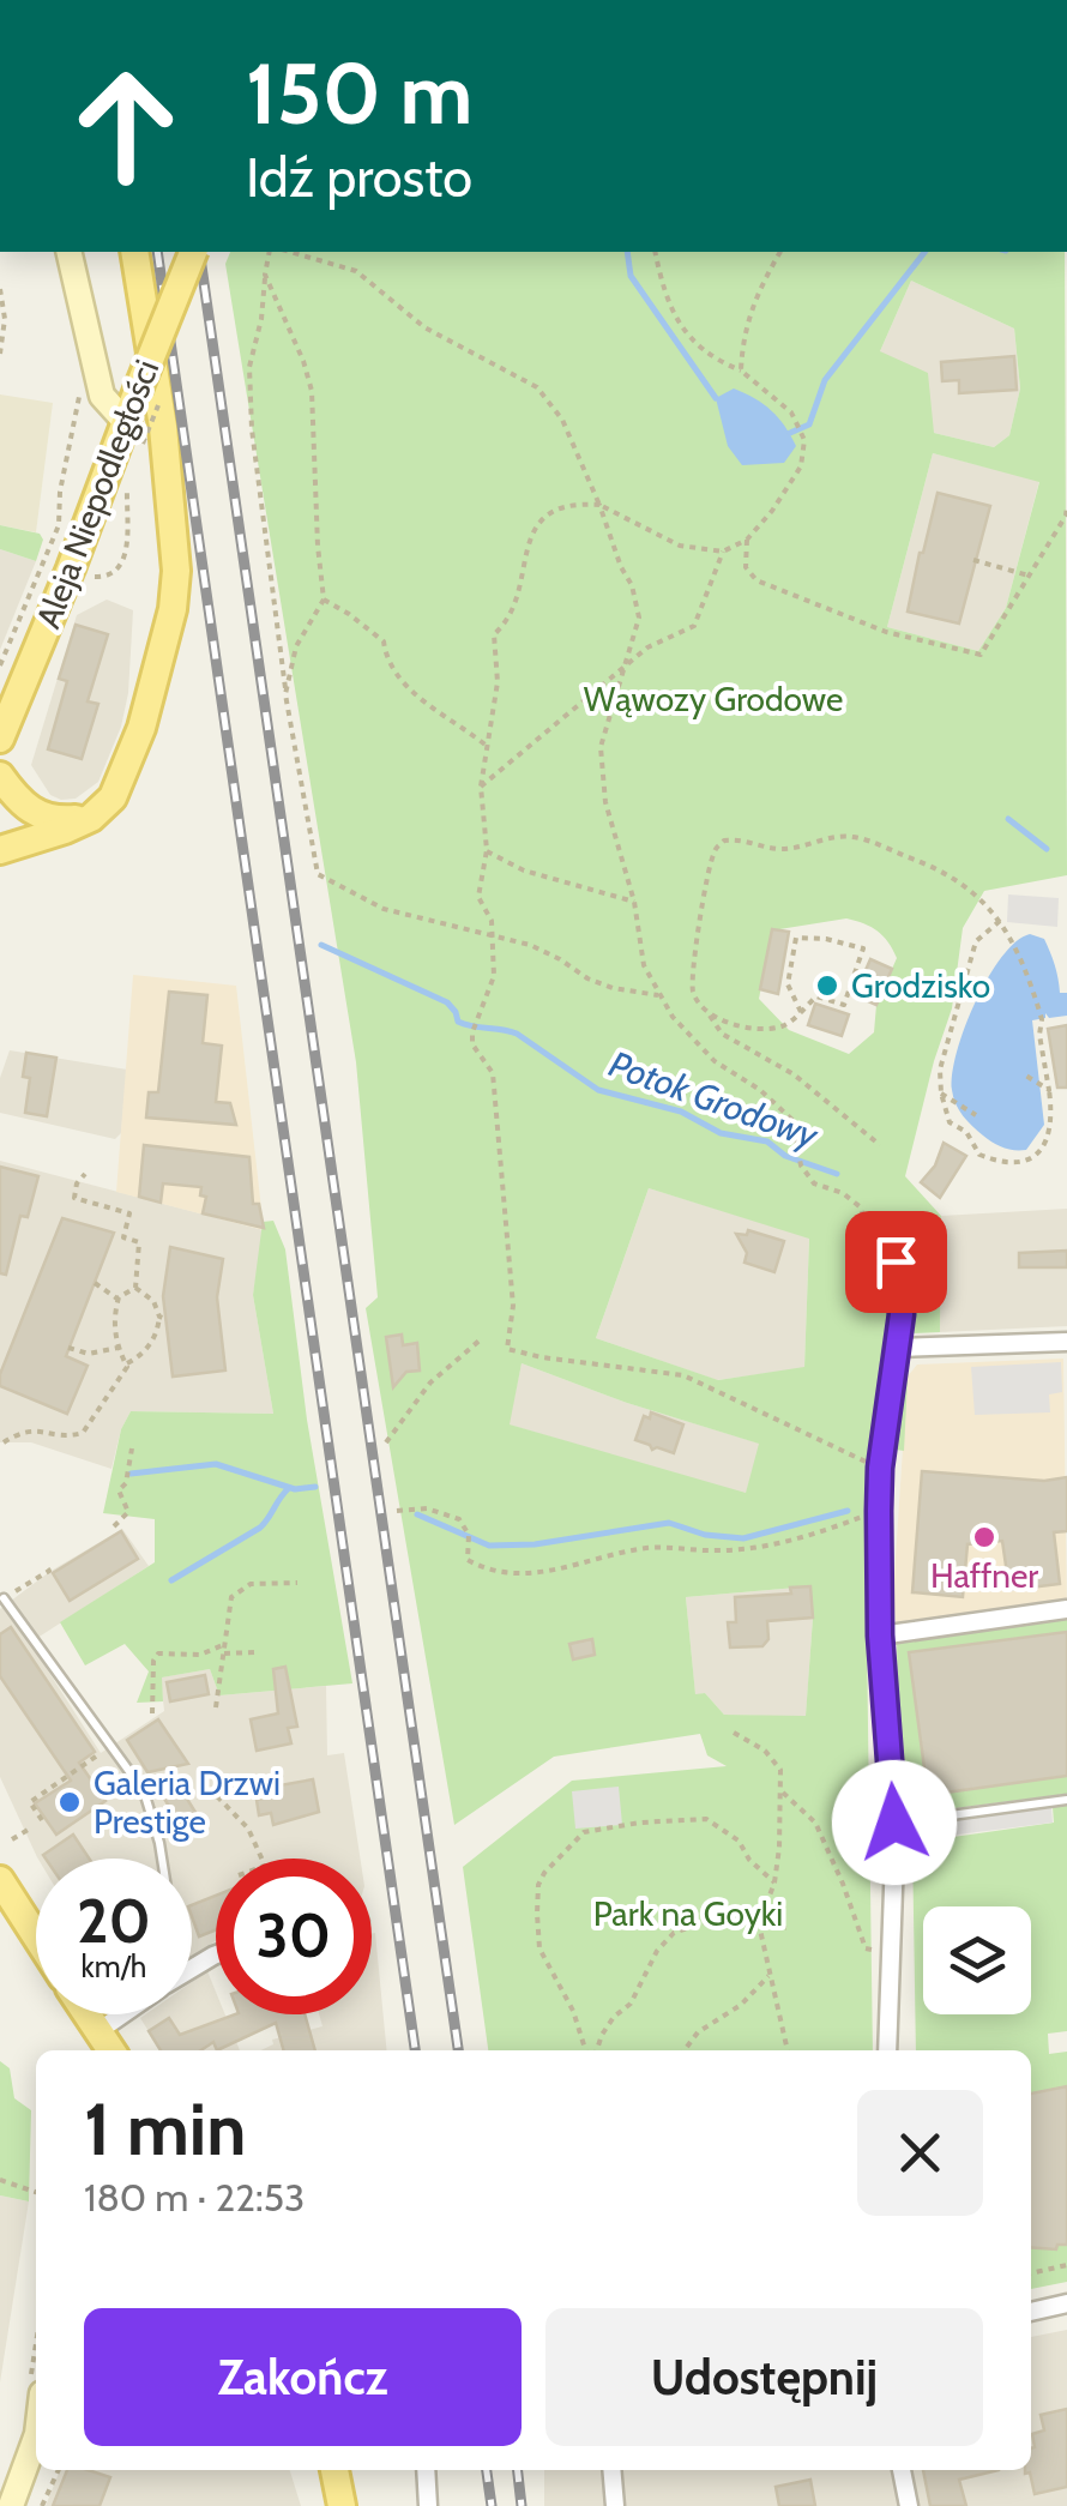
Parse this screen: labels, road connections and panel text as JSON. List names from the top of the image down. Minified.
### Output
{"streets":{"main road":["Aleja Niepodległości"]},"water":["Potok Grodowy"],"parks":["Wąwozy Grodowe","Park na Goyki"],"places":["Grodzisko","Haffner","Galeria Drzwi Prestige"],"page":{"turn":["150 m","Idź prosto"],"speed":"20 km/h","limit":"30","heading":["1 min","180 m · 22:53"],"buttons":["Zakończ","Udostępnij"]}}
